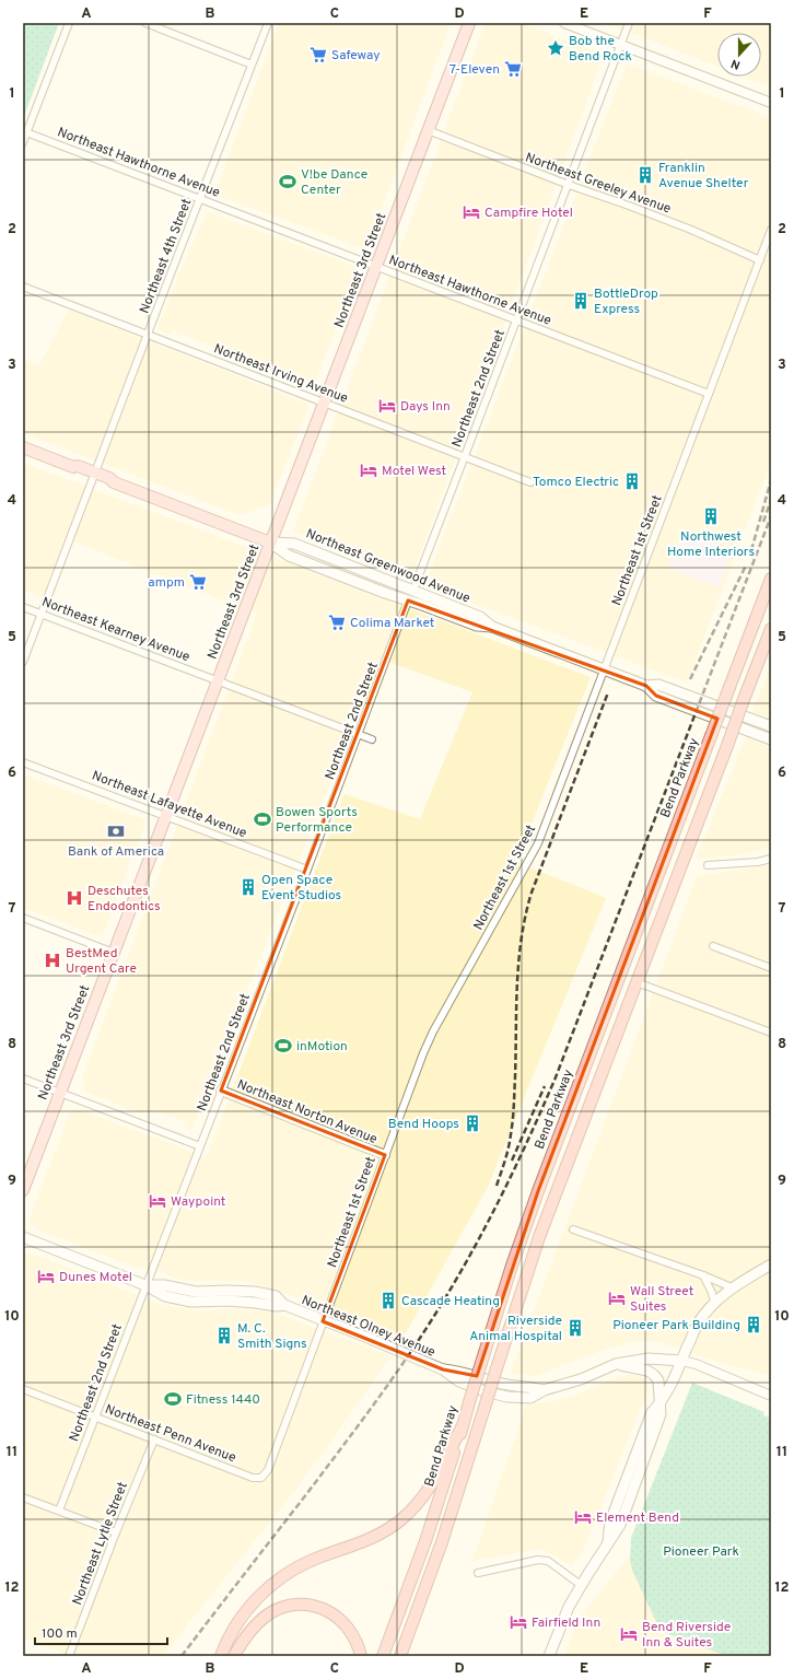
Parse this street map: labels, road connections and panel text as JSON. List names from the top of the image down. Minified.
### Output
{"streets":{"highway":["Bend Parkway"],"main road":["Northeast 3rd Street","Northeast Greenwood Avenue","Northeast Olney Avenue"],"street":["Northeast Hawthorne Avenue","Northeast Greeley Avenue","Northeast 4th Street","Northeast Irving Avenue","Northeast 2nd Street","Northeast 1st Street","Northeast Kearney Avenue","Northeast Lafayette Avenue","Northeast Norton Avenue","Northeast Penn Avenue","Northeast Lytle Street"]},"crossings":[["Northeast Hawthorne Avenue","Northeast 4th Street"],["Northeast Hawthorne Avenue","Northeast 3rd Street"],["Northeast Hawthorne Avenue","Northeast 2nd Street"],["Northeast Hawthorne Avenue","Northeast 1st Street"],["Northeast Greeley Avenue","Northeast 3rd Street"],["Northeast Greeley Avenue","Northeast 2nd Street"],["Northeast Greeley Avenue","Northeast 1st Street"],["Northeast 4th Street","Northeast Irving Avenue"],["Northeast 4th Street","Northeast Greenwood Avenue"],["Northeast 4th Street","Northeast Kearney Avenue"],["Northeast 3rd Street","Northeast Irving Avenue"],["Northeast 3rd Street","Northeast Greenwood Avenue"],["Northeast 3rd Street","Northeast Kearney Avenue"],["Northeast 3rd Street","Northeast Lafayette Avenue"],["Northeast Irving Avenue","Northeast 2nd Street"],["Northeast 2nd Street","Northeast Greenwood Avenue"],["Northeast 2nd Street","Northeast Kearney Avenue"],["Northeast 2nd Street","Northeast Lafayette Avenue"],["Northeast 2nd Street","Northeast Norton Avenue"],["Northeast 2nd Street","Northeast Olney Avenue"],["Northeast 2nd Street","Northeast Penn Avenue"],["Northeast 1st Street","Northeast Greenwood Avenue"],["Northeast 1st Street","Northeast Norton Avenue"],["Northeast 1st Street","Northeast Olney Avenue"],["Northeast 1st Street","Northeast Penn Avenue"],["Northeast Penn Avenue","Northeast Lytle Street"]],"parks":["Pioneer Park"],"places":{"place":["Bob the Bend Rock"],"supermarket":["Safeway","7-Eleven","ampm","Colima Market"],"building":["Franklin Avenue Shelter","BottleDrop Express","Tomco Electric","Northwest Home Interiors","Open Space Event Studios","Bend Hoops","Cascade Heating","Pioneer Park Building","Riverside Animal Hospital","M. C. Smith Signs"],"sports":["V!be Dance Center","Bowen Sports Performance","inMotion","Fitness 1440"],"hotel":["Campfire Hotel","Days Inn","Motel West","Waypoint","Dunes Motel","Wall Street Suites","Element Bend","Fairfield Inn","Bend Riverside Inn & Suites"],"bank":["Bank of America"],"hospital":["Deschutes Endodontics","BestMed Urgent Care"]},"scale_bar":"100 m","north":"bottom","grid":{"columns":["A","B","C","D","E","F"],"rows":["1","2","3","4","5","6","7","8","9","10","11","12"]}}
